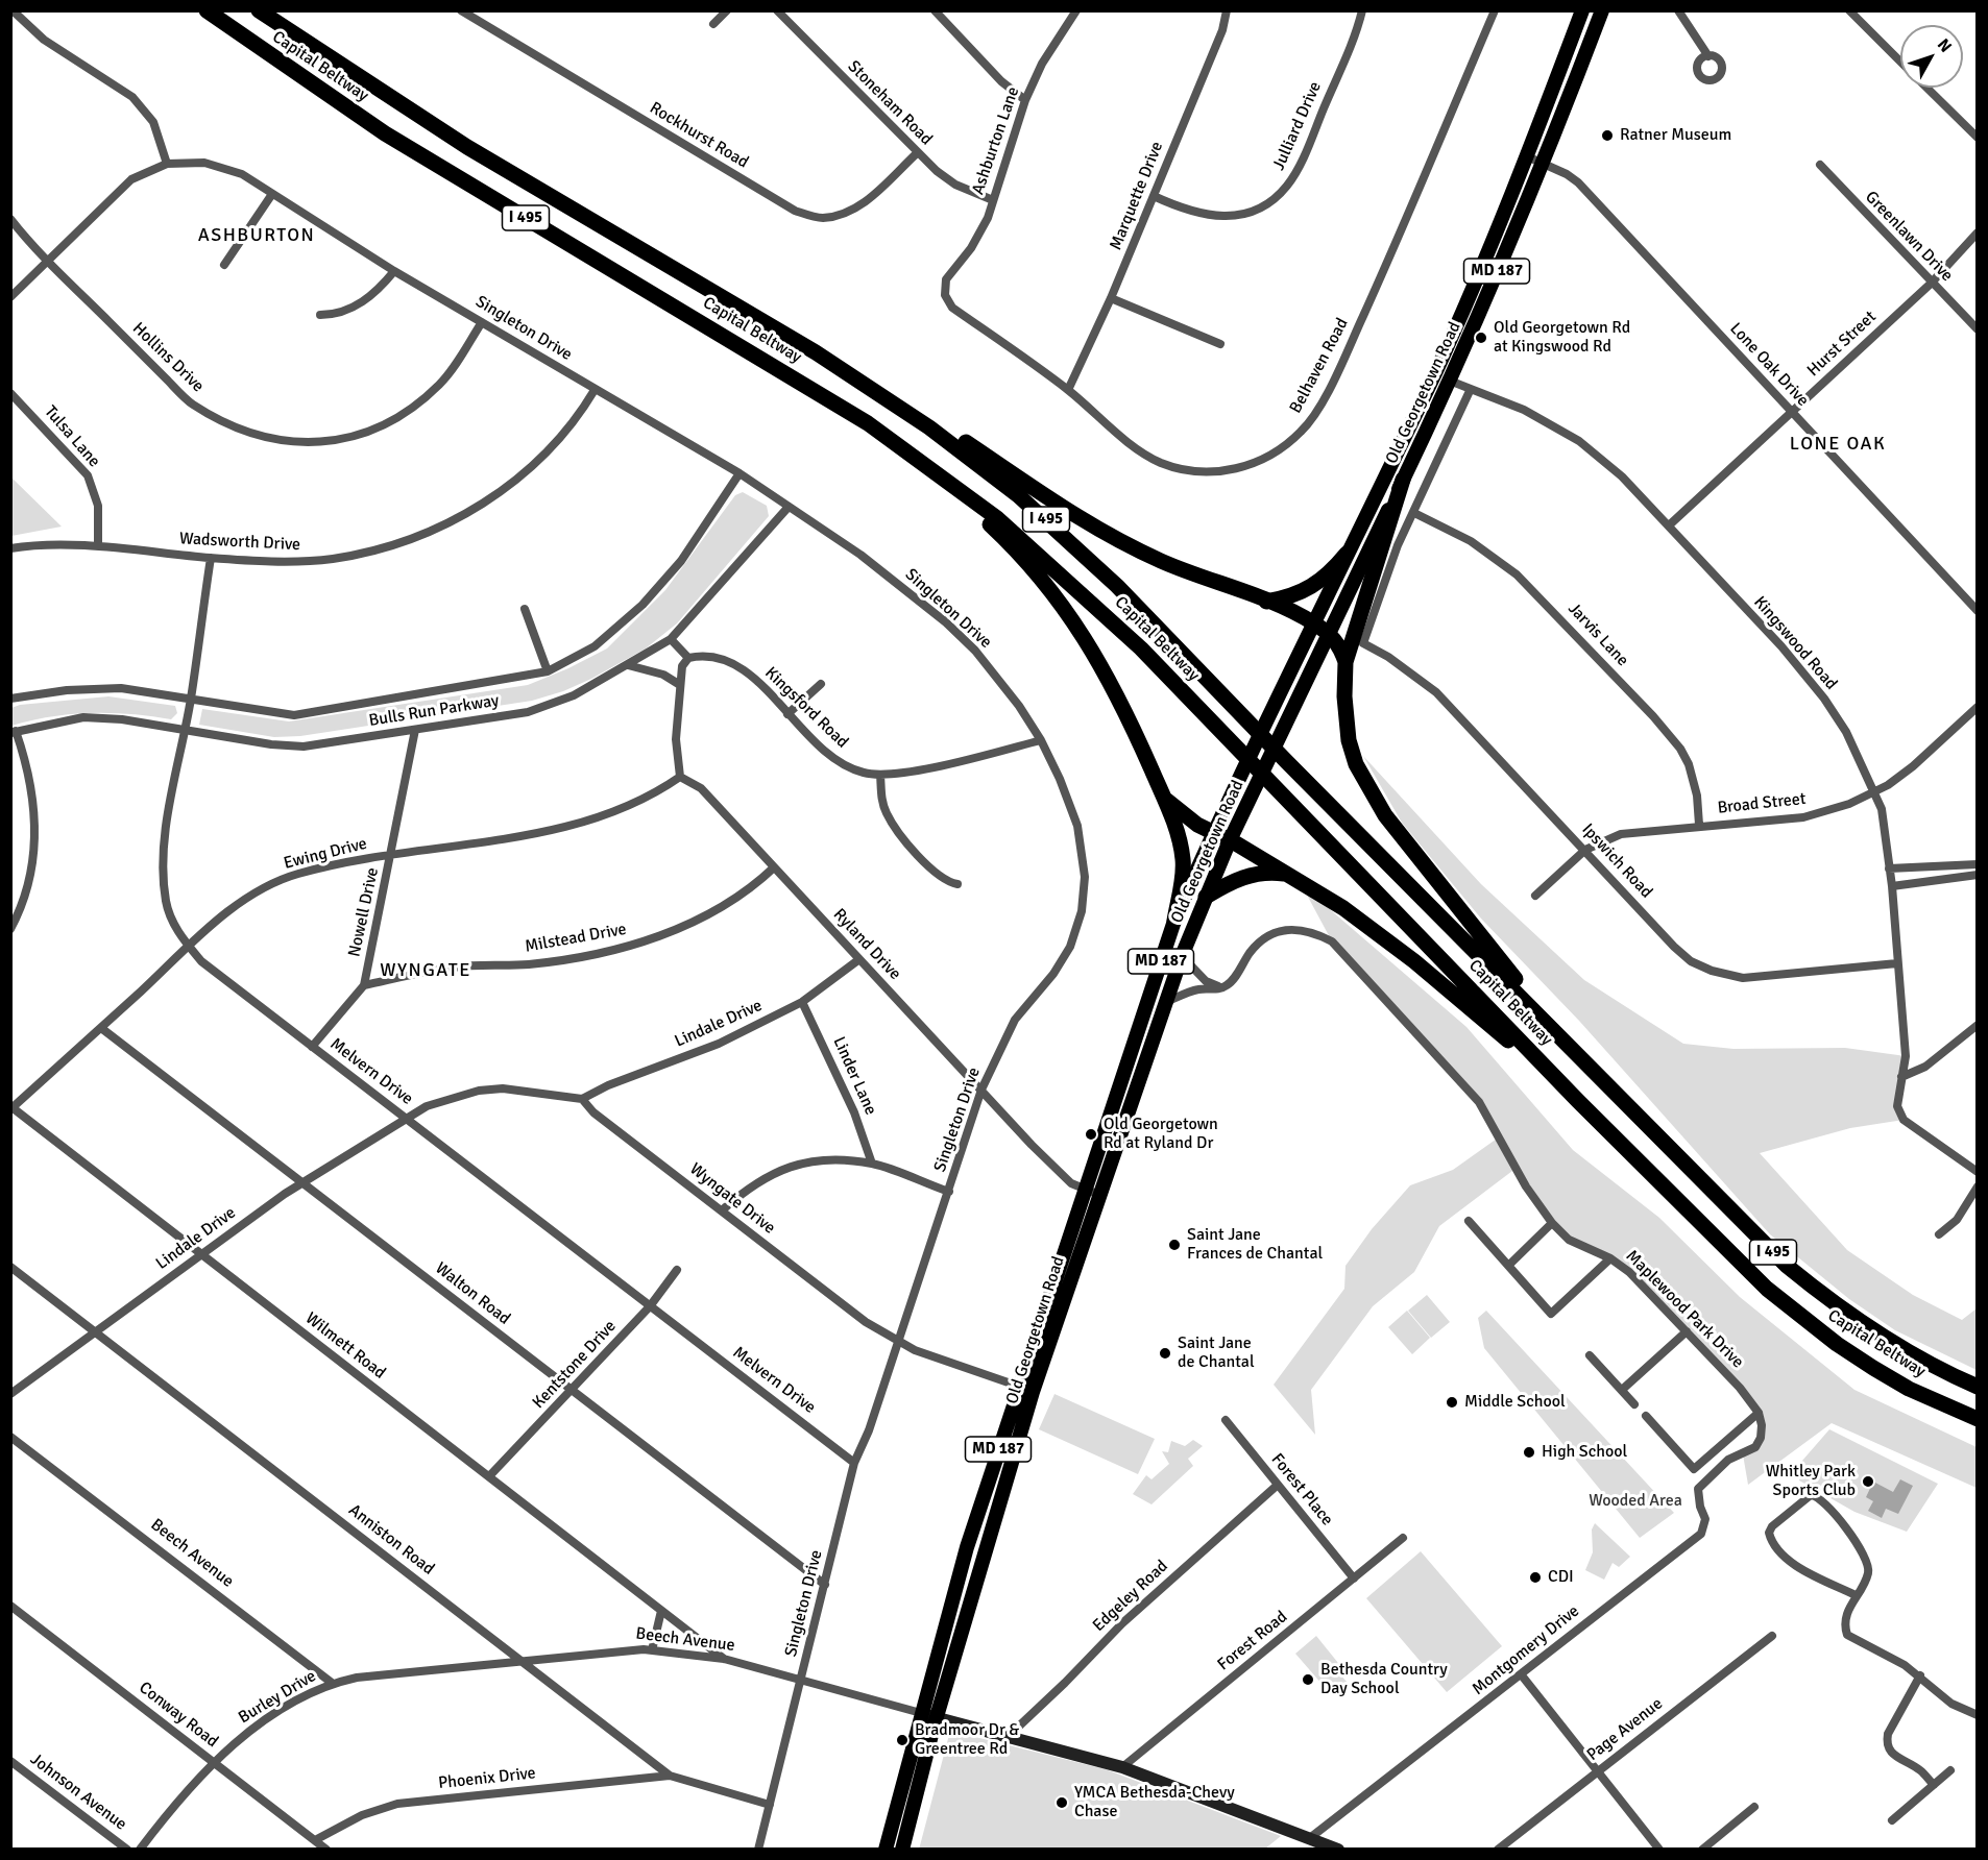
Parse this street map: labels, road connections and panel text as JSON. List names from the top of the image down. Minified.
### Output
{"streets":{"highway":["Capital Beltway","I 495"],"main road":["MD 187","Old Georgetown Road"],"street":["Stoneham Road","Julliard Drive","Rockhurst Road","Ashburton Lane","Marquette Drive","Greenlawn Drive","Singleton Drive","Hurst Street","Hollins Drive","Lone Oak Drive","Belhaven Road","Tulsa Lane","Wadsworth Drive","Jarvis Lane","Kingswood Road","Kingsford Road","Bulls Run Parkway","Broad Street","Ewing Drive","Ipswich Road","Nowell Drive","Milstead Drive","Ryland Drive","Lindale Drive","Melvern Drive","Linder Lane","Wyngate Drive","Walton Road","Maplewood Park Drive","Wilmett Road","Kentstone Drive","Forest Place","Anniston Road","Beech Avenue","Edgeley Road","Forest Road","Montgomery Drive","Burley Drive","Conway Road","Page Avenue","Phoenix Drive","Johnson Avenue"]},"crossings":[["Stoneham Road","Rockhurst Road"],["Stoneham Road","Ashburton Lane"],["Julliard Drive","Marquette Drive"],["Ashburton Lane","Belhaven Road"],["Marquette Drive","Belhaven Road"],["Greenlawn Drive","Hurst Street"],["Singleton Drive","Hollins Drive"],["Singleton Drive","Wadsworth Drive"],["Singleton Drive","Kingsford Road"],["Singleton Drive","Bulls Run Parkway"],["Singleton Drive","Ryland Drive"],["Singleton Drive","Melvern Drive"],["Singleton Drive","Wyngate Drive"],["Singleton Drive","Walton Road"],["Singleton Drive","Anniston Road"],["Singleton Drive","Beech Avenue"],["Hurst Street","Lone Oak Drive"],["Hurst Street","Kingswood Road"],["Lone Oak Drive","Old Georgetown Road"],["Old Georgetown Road","Kingswood Road"],["Old Georgetown Road","Ryland Drive"],["Old Georgetown Road","Wyngate Drive"],["Old Georgetown Road","Beech Avenue"],["Tulsa Lane","Wadsworth Drive"],["Wadsworth Drive","Melvern Drive"],["Jarvis Lane","Broad Street"],["Jarvis Lane","Ipswich Road"],["Kingswood Road","Broad Street"],["Kingswood Road","Ipswich Road"],["Bulls Run Parkway","Nowell Drive"],["Bulls Run Parkway","Melvern Drive"],["Broad Street","Ipswich Road"],["Ewing Drive","Nowell Drive"],["Ewing Drive","Ryland Drive"],["Ewing Drive","Melvern Drive"],["Ewing Drive","Walton Road"],["Ewing Drive","Wilmett Road"],["Nowell Drive","Milstead Drive"],["Nowell Drive","Melvern Drive"],["Milstead Drive","Ryland Drive"],["Ryland Drive","Lindale Drive"],["Lindale Drive","Melvern Drive"],["Lindale Drive","Linder Lane"],["Lindale Drive","Wyngate Drive"],["Lindale Drive","Walton Road"],["Lindale Drive","Wilmett Road"],["Lindale Drive","Anniston Road"],["Melvern Drive","Kentstone Drive"],["Walton Road","Kentstone Drive"],["Maplewood Park Drive","Montgomery Drive"],["Wilmett Road","Kentstone Drive"],["Wilmett Road","Beech Avenue"],["Forest Place","Edgeley Road"],["Forest Place","Forest Road"],["Anniston Road","Beech Avenue"],["Anniston Road","Phoenix Drive"],["Beech Avenue","Edgeley Road"],["Beech Avenue","Forest Road"],["Beech Avenue","Montgomery Drive"],["Beech Avenue","Burley Drive"],["Burley Drive","Conway Road"],["Conway Road","Phoenix Drive"]],"districts":["ASHBURTON","LONE OAK","WYNGATE"],"parks":["Wooded Area"],"places":["Ratner Museum","Old Georgetown Rd at Kingswood Rd","Old Georgetown Rd at Ryland Dr","Saint Jane Frances de Chantal","Saint Jane de Chantal","Middle School","High School","Whitley Park Sports Club","CDI","Bethesda Country Day School","Bradmoor Dr & Greentree Rd","YMCA Bethesda-Chevy Chase"],"north":"top right"}
